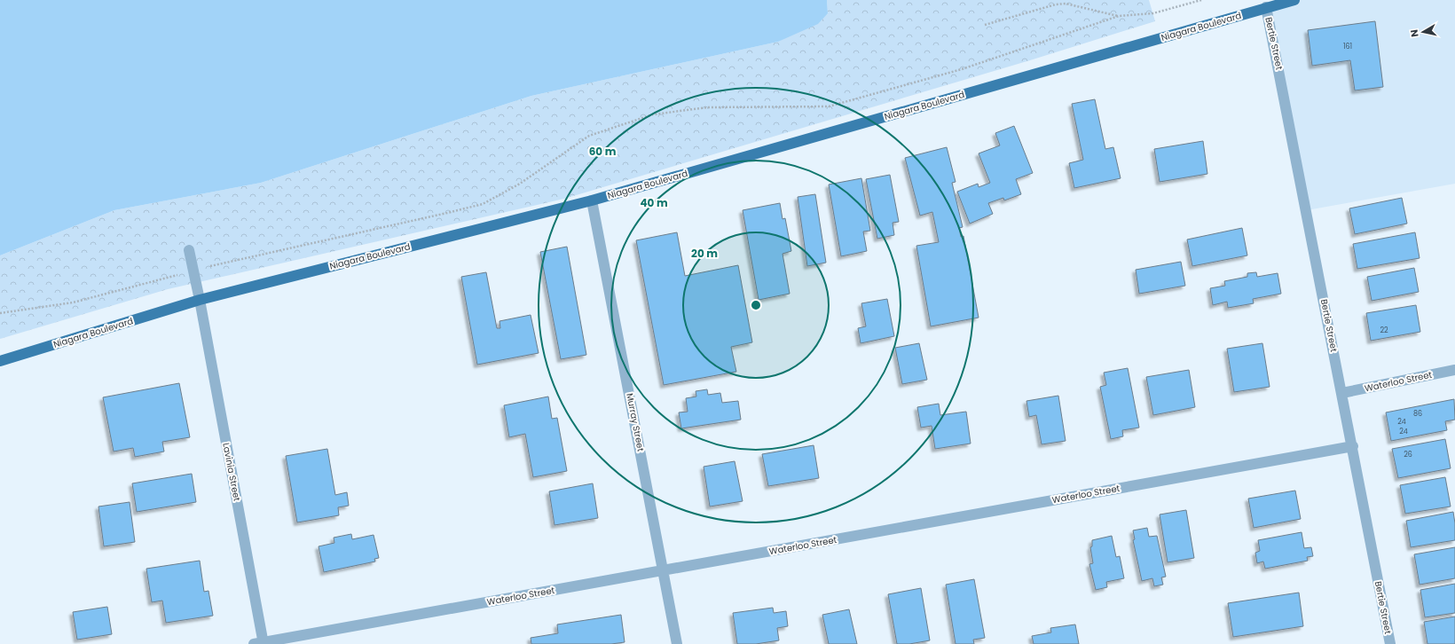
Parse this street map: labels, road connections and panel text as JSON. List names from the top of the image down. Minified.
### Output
{"streets":{"main road":["Niagara Boulevard"],"street":["Bertie Street","Waterloo Street","Murray Street","Lavinia Street"]},"crossings":[["Niagara Boulevard","Bertie Street"],["Niagara Boulevard","Murray Street"],["Niagara Boulevard","Lavinia Street"],["Bertie Street","Waterloo Street"],["Waterloo Street","Murray Street"],["Waterloo Street","Lavinia Street"]],"house_numbers":["161","22","86","24","24","26"],"north":"left","rings":["60 m","40 m","20 m"]}
